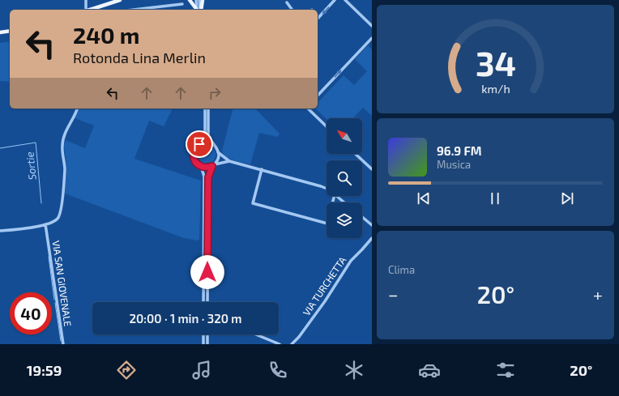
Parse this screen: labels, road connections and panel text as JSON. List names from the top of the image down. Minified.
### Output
{"streets":{"street":["VIA SAN GIOVENALE","VIA TURCHETTA"]},"water":["Sortie"],"north":"top left","page":{"turn":["240 m","Rotonda Lina Merlin"],"song":["96.9 FM","Musica"],"tile":"Clima","heat":["−","20°","+"],"limit":"40","trip":"20:00 · 1 min · 320 m","tabs":["19:59","20°"],"gauge":["34","km/h"]}}
